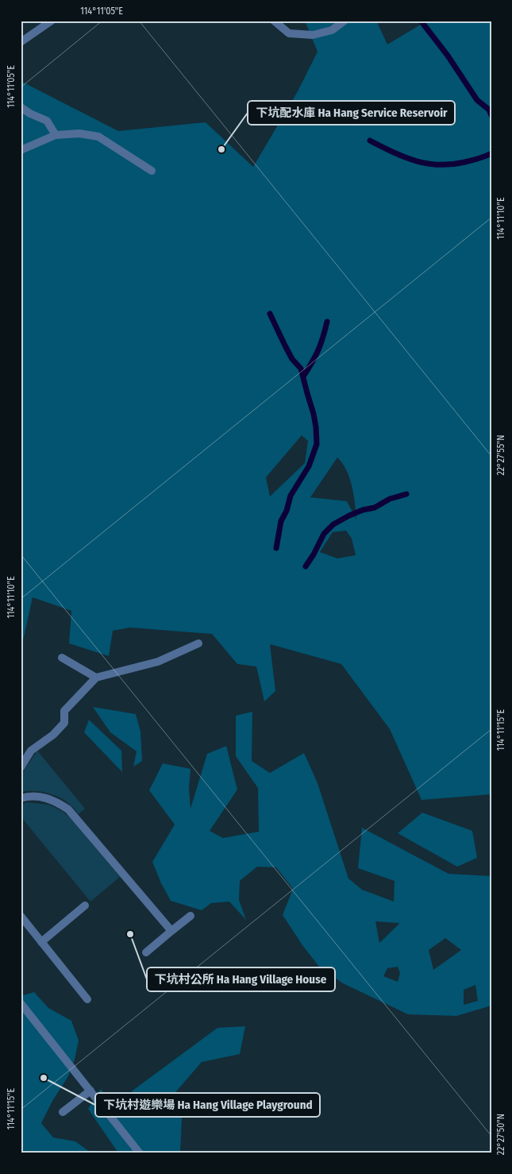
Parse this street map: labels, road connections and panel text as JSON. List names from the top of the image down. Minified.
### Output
{"places":["下坑配水庫 Ha Hang Service Reservoir","下坑村公所 Ha Hang Village House","下坑村遊樂場 Ha Hang Village Playground"],"coordinates":["114°11'05\"E","114°11'10\"E","22°27'55\"N","114°11'15\"E","22°27'50\"N"]}
